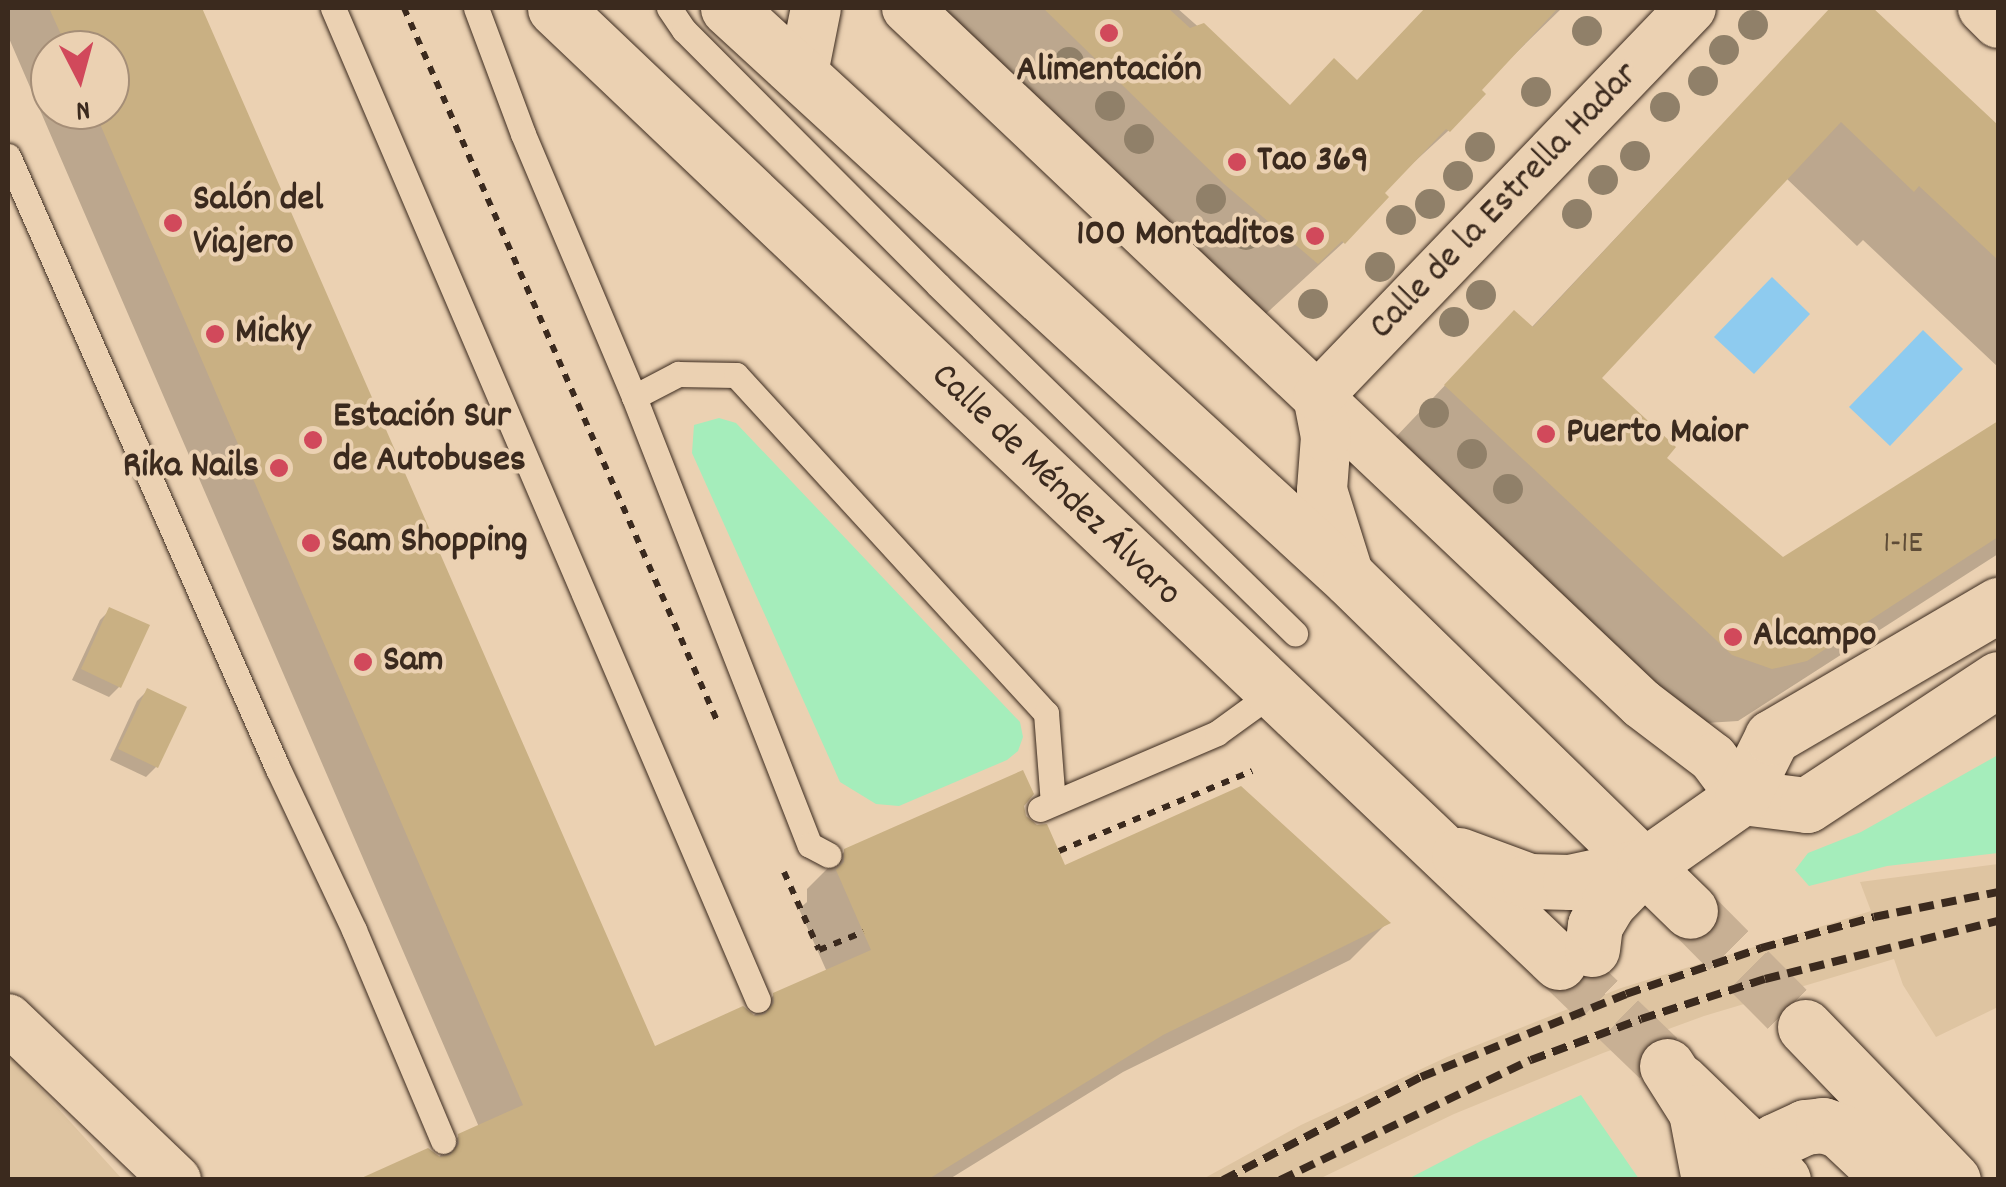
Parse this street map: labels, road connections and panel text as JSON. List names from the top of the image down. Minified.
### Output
{"streets":{"main road":["Calle de Méndez Álvaro"],"street":["Calle de la Estrella Hadar"]},"places":["Alimentación","Tao 369","Salón del Viajero","100 Montaditos","Micky","Puerto Maior","Estación Sur de Autobuses","Rika Nails","Sam Shopping","Alcampo","Sam"],"house_numbers":["1-1E"],"north":"bottom"}
